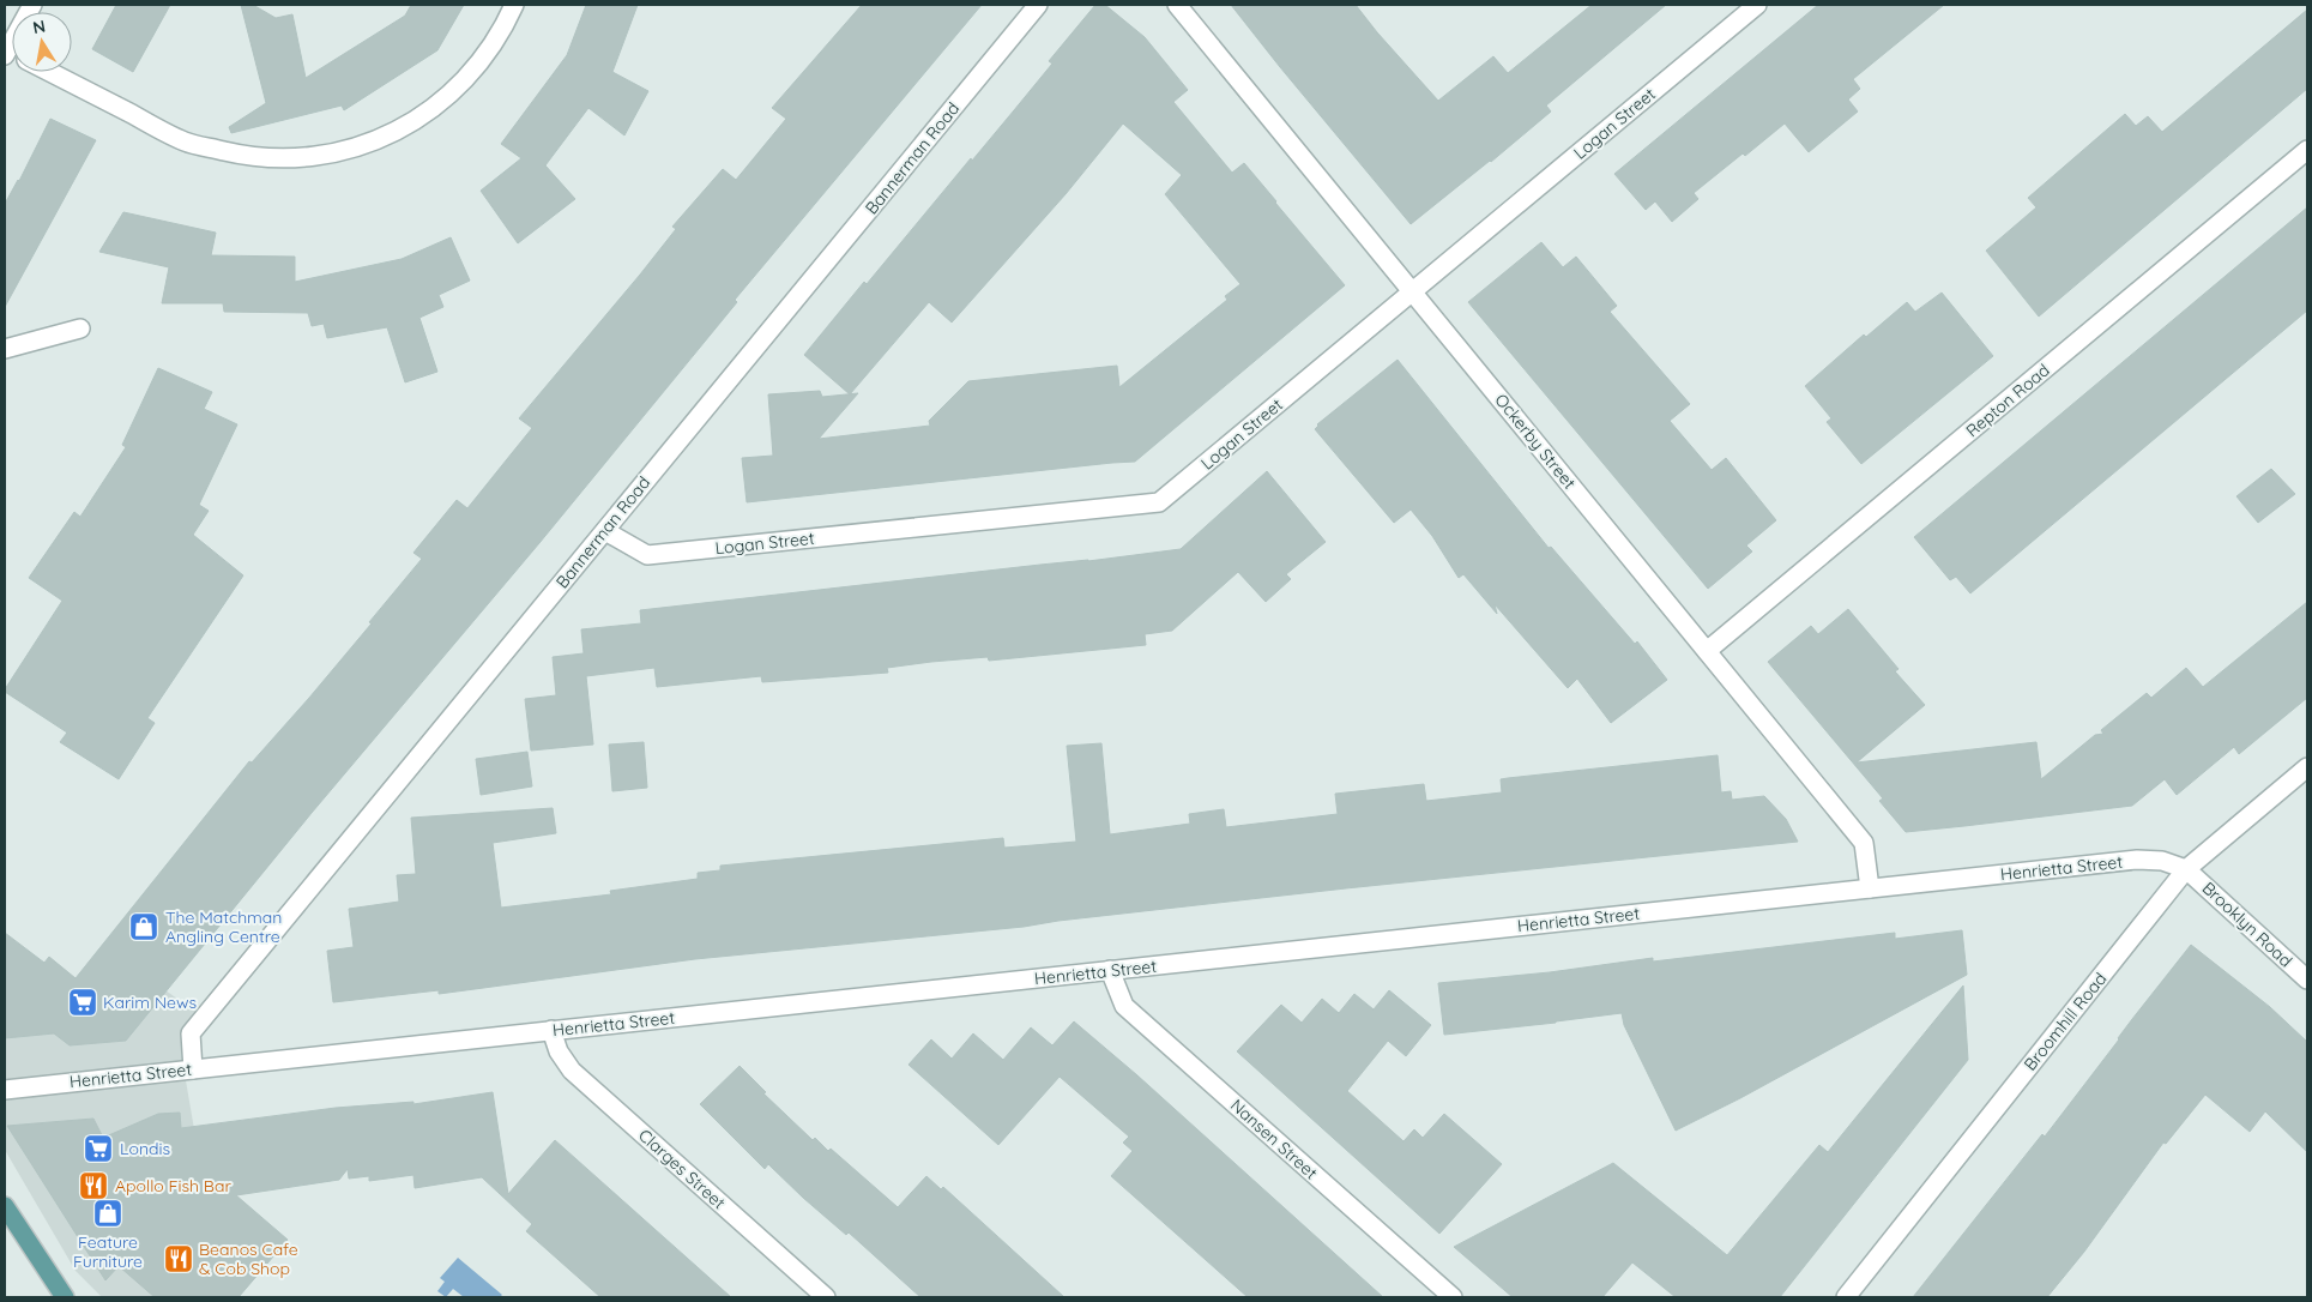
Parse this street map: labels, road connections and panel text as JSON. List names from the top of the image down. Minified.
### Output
{"streets":{"street":["Logan Street","Bannerman Road","Repton Road","Ockerby Street","Henrietta Street","Brooklyn Road","Broomhill Road","Nansen Street","Clarges Street"]},"crossings":[["Logan Street","Bannerman Road"],["Logan Street","Ockerby Street"],["Bannerman Road","Henrietta Street"],["Repton Road","Ockerby Street"],["Ockerby Street","Henrietta Street"],["Henrietta Street","Brooklyn Road"],["Henrietta Street","Broomhill Road"],["Henrietta Street","Nansen Street"],["Henrietta Street","Clarges Street"],["Brooklyn Road","Broomhill Road"]],"places":{"shop":["The Matchman Angling Centre","Feature Furniture"],"supermarket":["Karim News","Londis"],"restaurant":["Apollo Fish Bar","Beanos Cafe & Cob Shop"]},"north":"top"}
